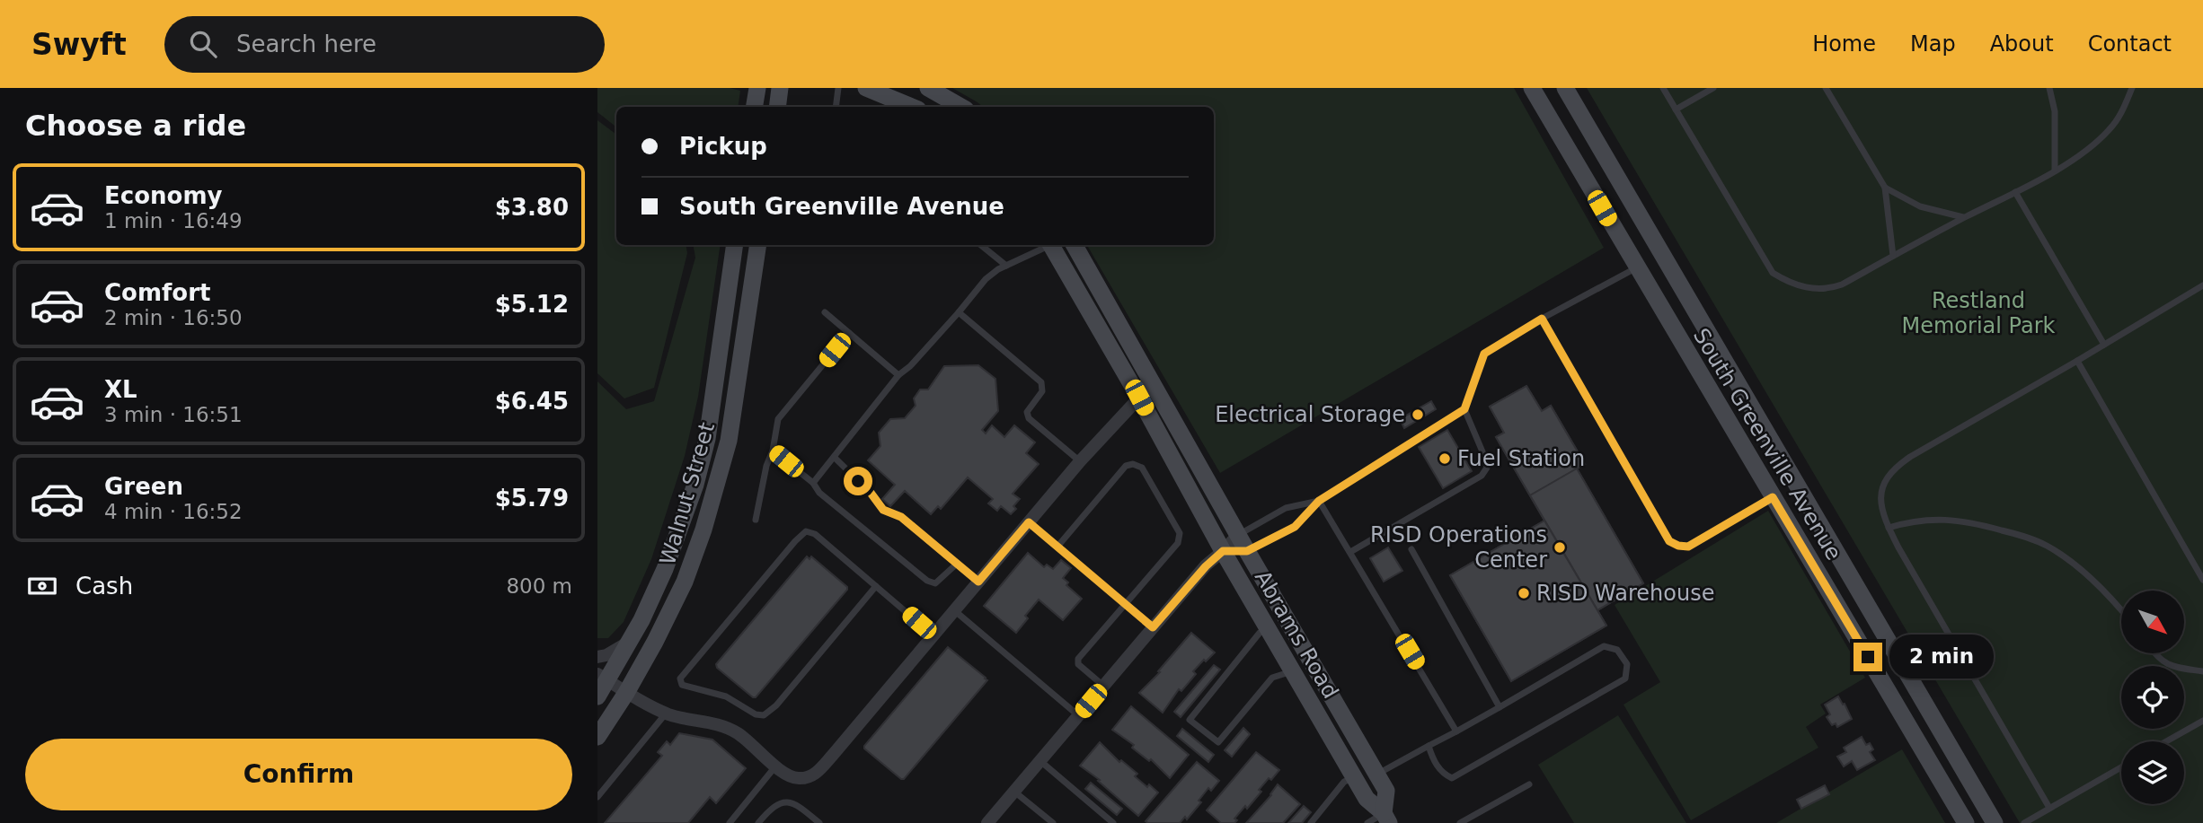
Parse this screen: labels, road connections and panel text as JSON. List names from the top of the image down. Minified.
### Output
{"streets":{"main road":["South Greenville Avenue","Walnut Street","Abrams Road"]},"parks":["Restland Memorial Park"],"places":["Electrical Storage","Fuel Station","RISD Operations Center","RISD Warehouse"],"north":"bottom right","page":{"header":"Swyft","search":"Search here","nav":["Home","Map","About","Contact"],"heading":"Choose a ride","banner":["Pickup","South Greenville Avenue"],"list":[{"name":"Economy","note":"1 min · 16:49","value":"$3.80"},{"name":"Comfort","note":"2 min · 16:50","value":"$5.12"},{"name":"XL","note":"3 min · 16:51","value":"$6.45"},{"name":"Green","note":"4 min · 16:52","value":"$5.79"}],"pay":["Cash","800 m"],"bubble":"2 min","buttons":"Confirm"}}
